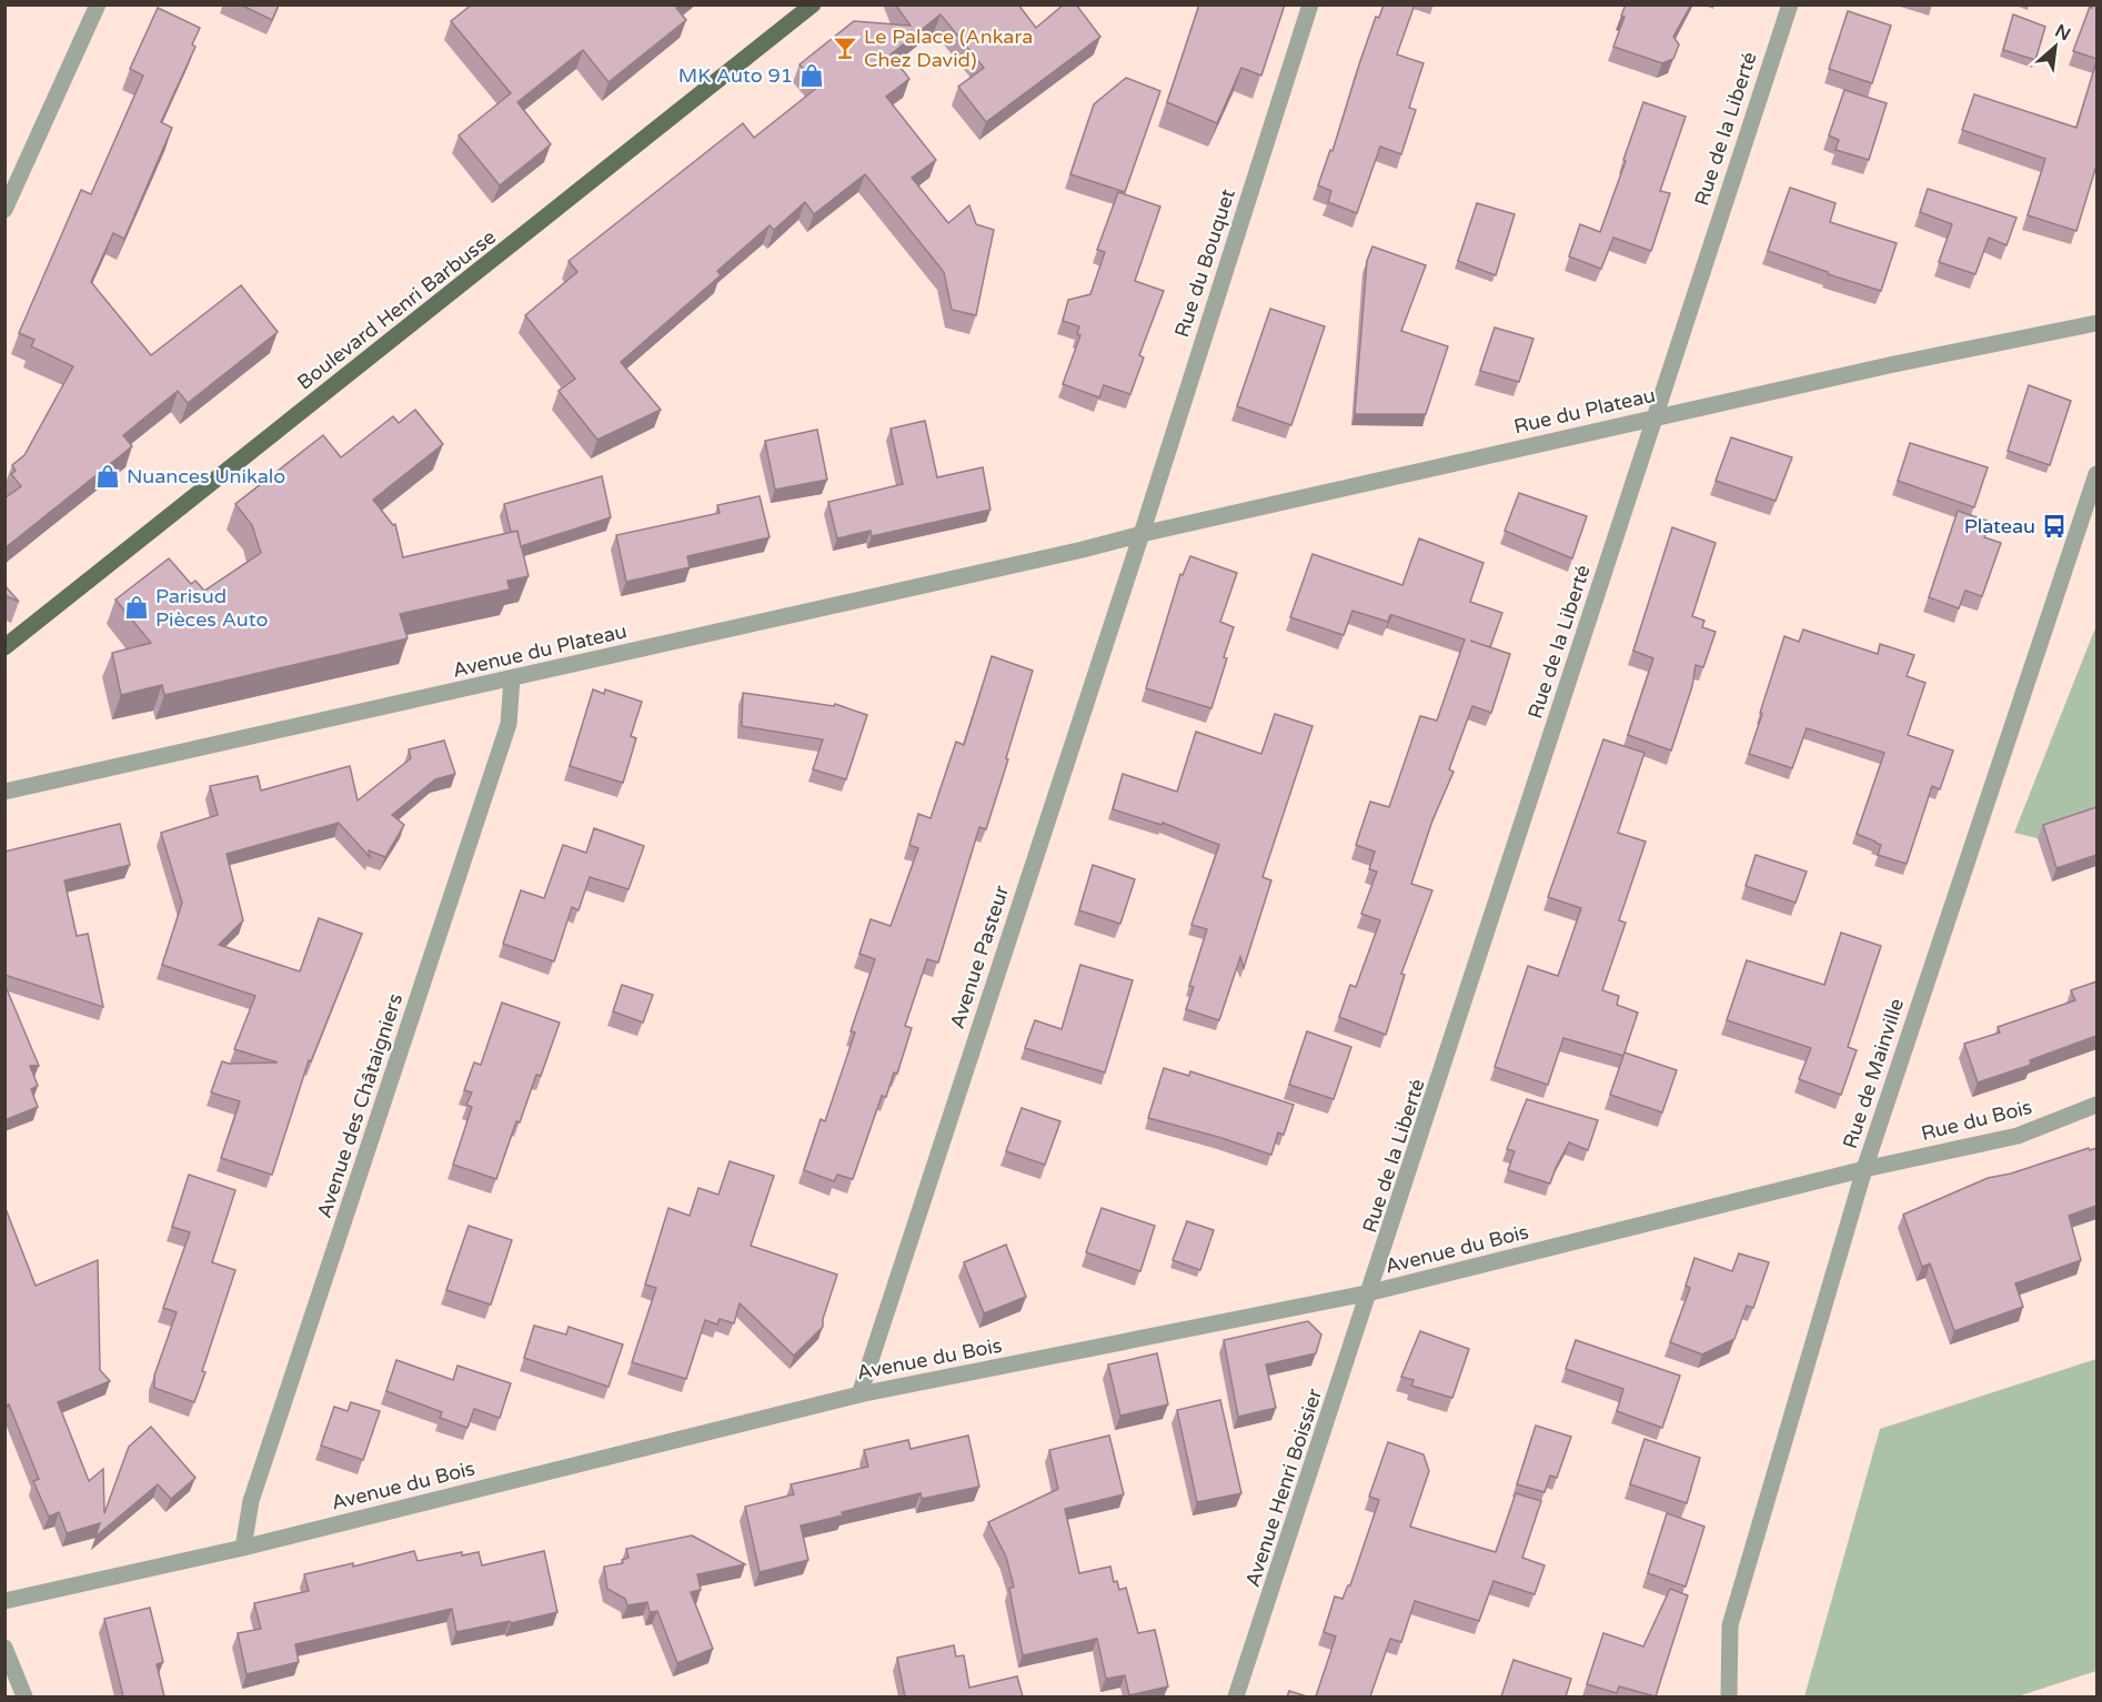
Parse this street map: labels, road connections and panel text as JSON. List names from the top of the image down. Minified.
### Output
{"streets":{"main road":["Boulevard Henri Barbusse"],"street":["Rue de la Liberté","Rue du Bouquet","Rue du Plateau","Avenue du Plateau","Avenue Pasteur","Rue de Mainville","Avenue des Châtaigniers","Rue du Bois","Avenue du Bois","Avenue Henri Boissier"]},"crossings":[["Rue de la Liberté","Rue du Plateau"],["Rue de la Liberté","Avenue du Bois"],["Rue de la Liberté","Avenue Henri Boissier"],["Rue du Bouquet","Rue du Plateau"],["Rue du Bouquet","Avenue Pasteur"],["Rue du Plateau","Avenue du Plateau"],["Rue du Plateau","Avenue Pasteur"],["Avenue du Plateau","Avenue des Châtaigniers"],["Avenue Pasteur","Avenue du Bois"],["Rue de Mainville","Rue du Bois"],["Rue de Mainville","Avenue du Bois"],["Avenue des Châtaigniers","Avenue du Bois"],["Rue du Bois","Avenue du Bois"],["Avenue du Bois","Avenue Henri Boissier"]],"places":{"bar":["Le Palace (Ankara Chez David)"],"shop":["MK Auto 91","Nuances Unikalo","Parisud Pièces Auto"],"bus stop":["Plateau"]},"north":"top right"}
